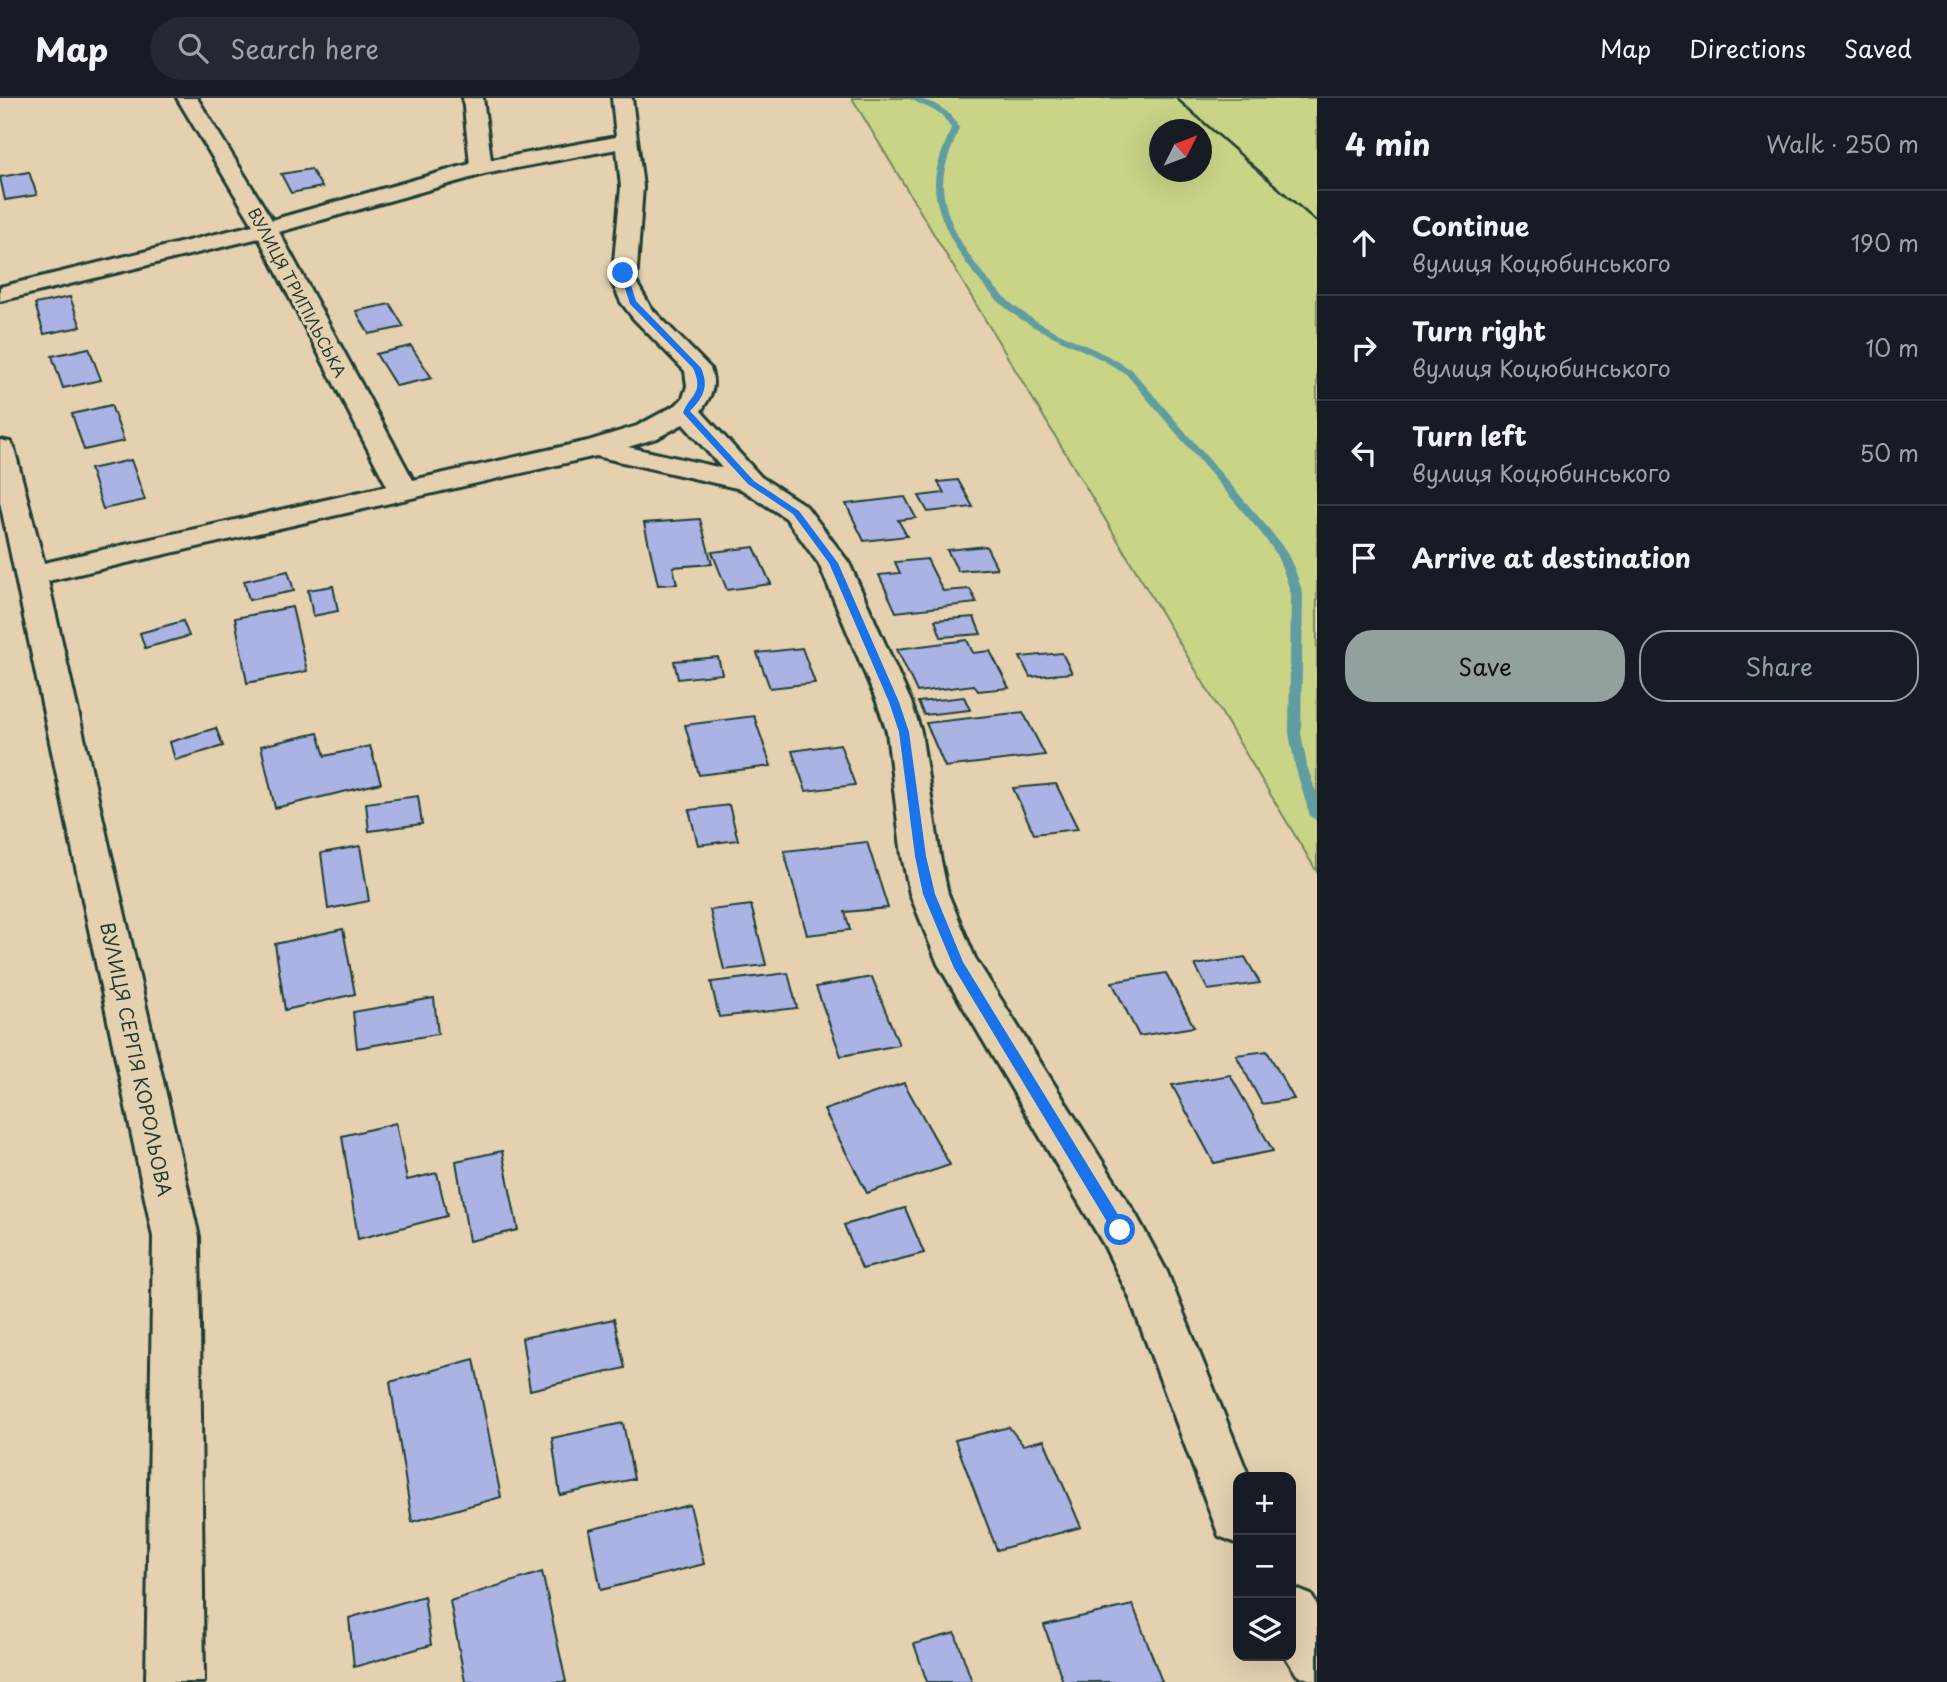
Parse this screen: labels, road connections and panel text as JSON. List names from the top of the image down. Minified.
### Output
{"streets":{"street":["ВУЛИЦЯ ТРИПІЛЬСЬКА","ВУЛИЦЯ СЕРГІЯ КОРОЛЬОВА"]},"north":"top right","page":{"header":"Map","search":"Search here","nav":["Map","Directions","Saved"],"heading":["4 min","Walk · 250 m"],"list":[["Continue","вулиця Коцюбинського","190 m"],["Turn right","вулиця Коцюбинського","10 m"],["Turn left","вулиця Коцюбинського","50 m"],"Arrive at destination"],"buttons":["Save","Share"],"map_buttons":["+","−"]}}
